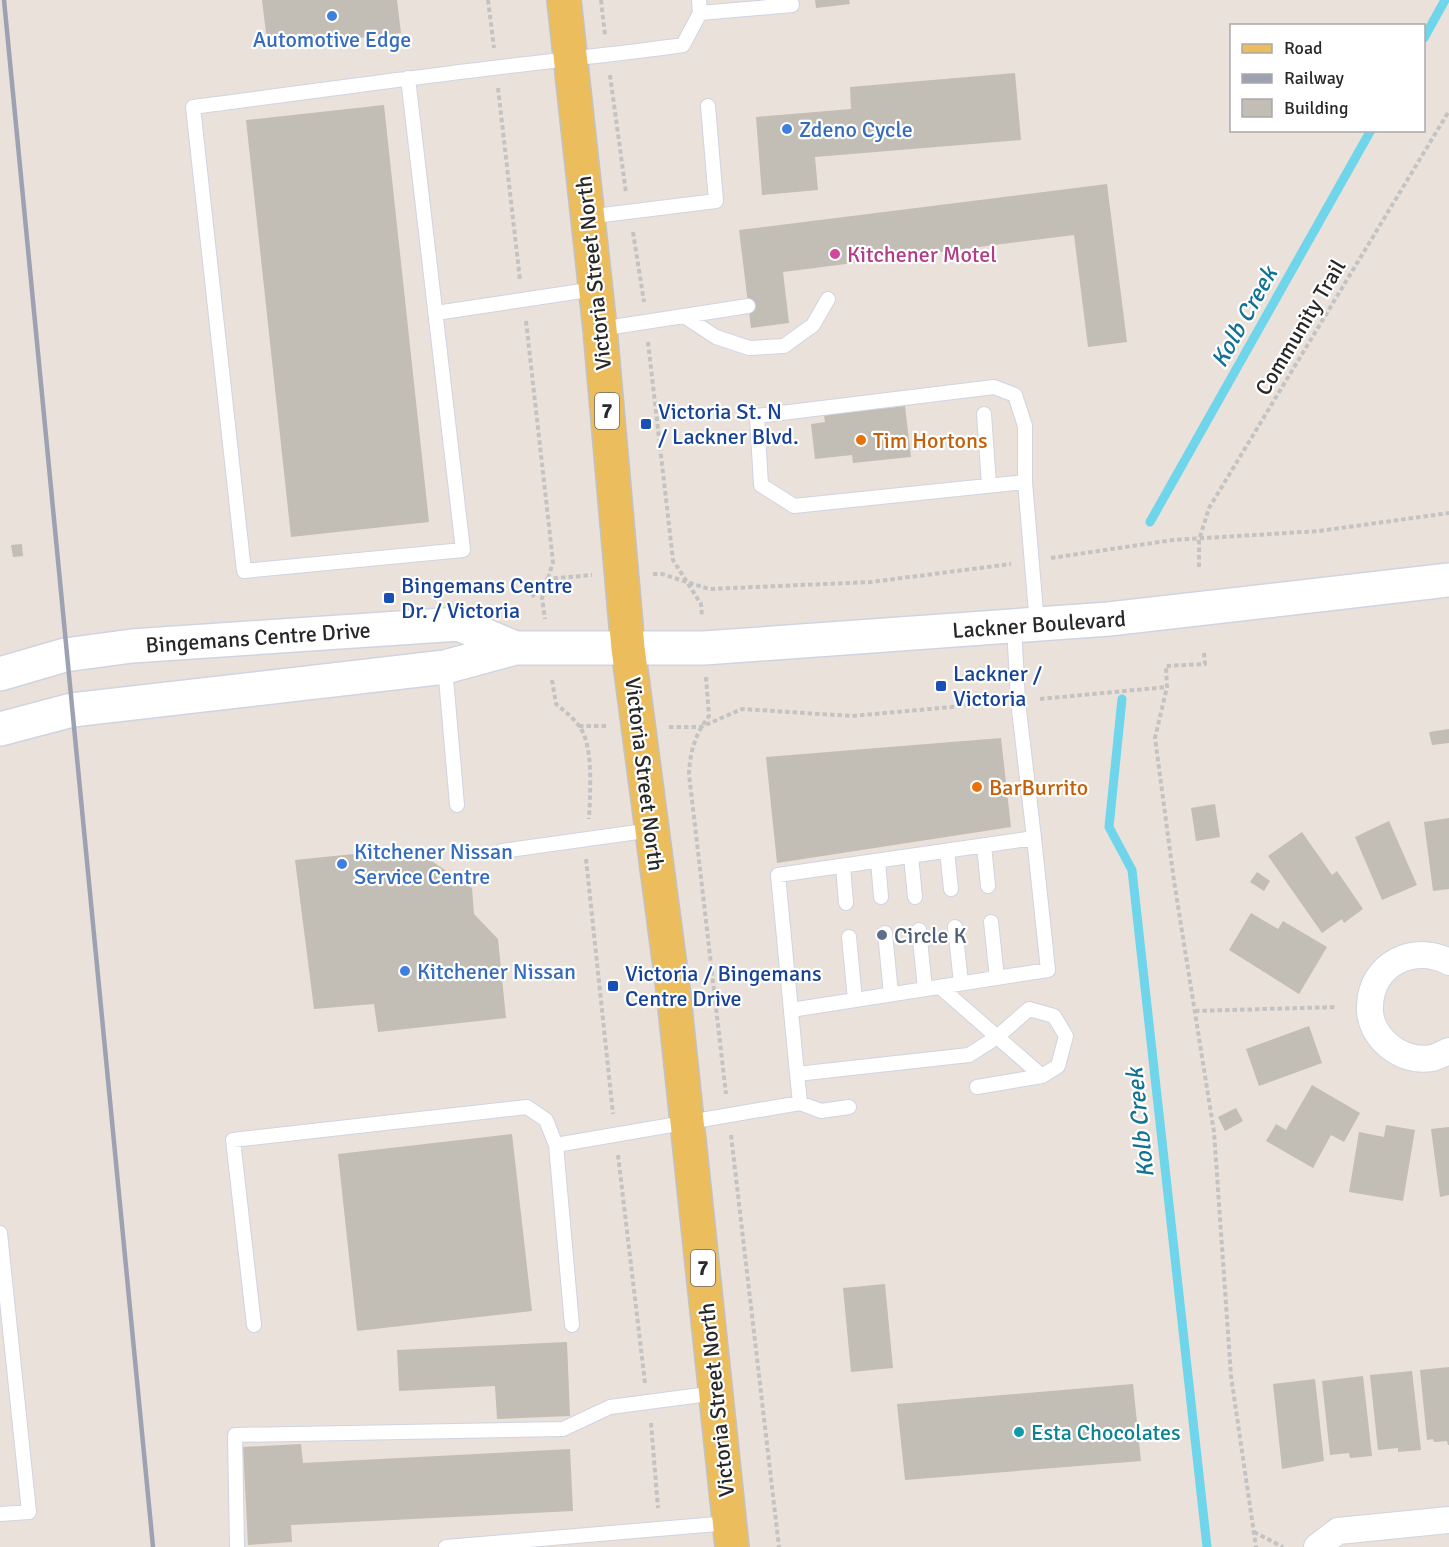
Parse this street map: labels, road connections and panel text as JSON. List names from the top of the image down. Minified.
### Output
{"streets":{"main road":["Victoria Street North","7","Lackner Boulevard","Bingemans Centre Drive"],"path":["Community Trail"]},"crossings":[["Victoria Street North","Lackner Boulevard"],["Victoria Street North","Bingemans Centre Drive"],["Lackner Boulevard","Bingemans Centre Drive"]],"water":["Kolb Creek"],"places":{"other":["Automotive Edge","Zdeno Cycle","Kitchener Motel","Tim Hortons","BarBurrito","Kitchener Nissan Service Centre","Circle K","Kitchener Nissan","Esta Chocolates"],"transit":["Victoria St. N / Lackner Blvd.","Bingemans Centre Dr. / Victoria","Lackner / Victoria","Victoria / Bingemans Centre Drive"]},"legend":["Road","Railway","Building"]}
